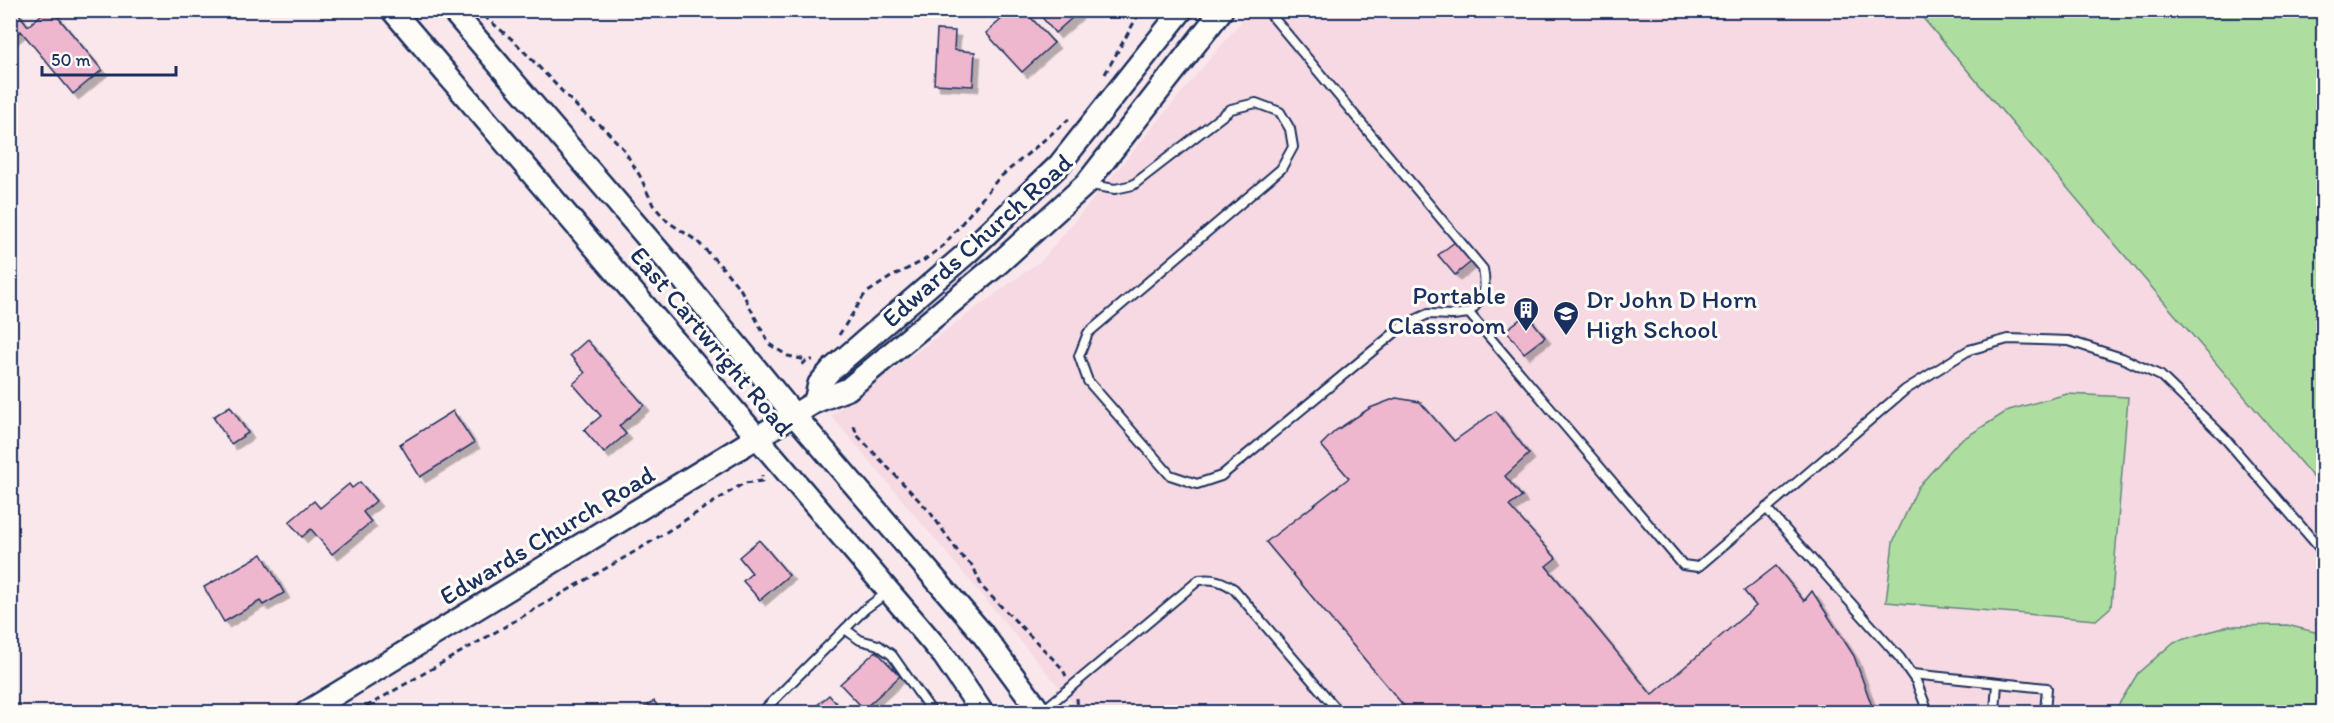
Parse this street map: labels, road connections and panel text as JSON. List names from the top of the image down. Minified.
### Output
{"streets":{"main road":["Edwards Church Road","East Cartwright Road"]},"crossings":[["Edwards Church Road","East Cartwright Road"]],"places":{"building":["Portable Classroom"],"school or university":["Dr John D Horn High School"]},"scale_bar":"50 m"}
